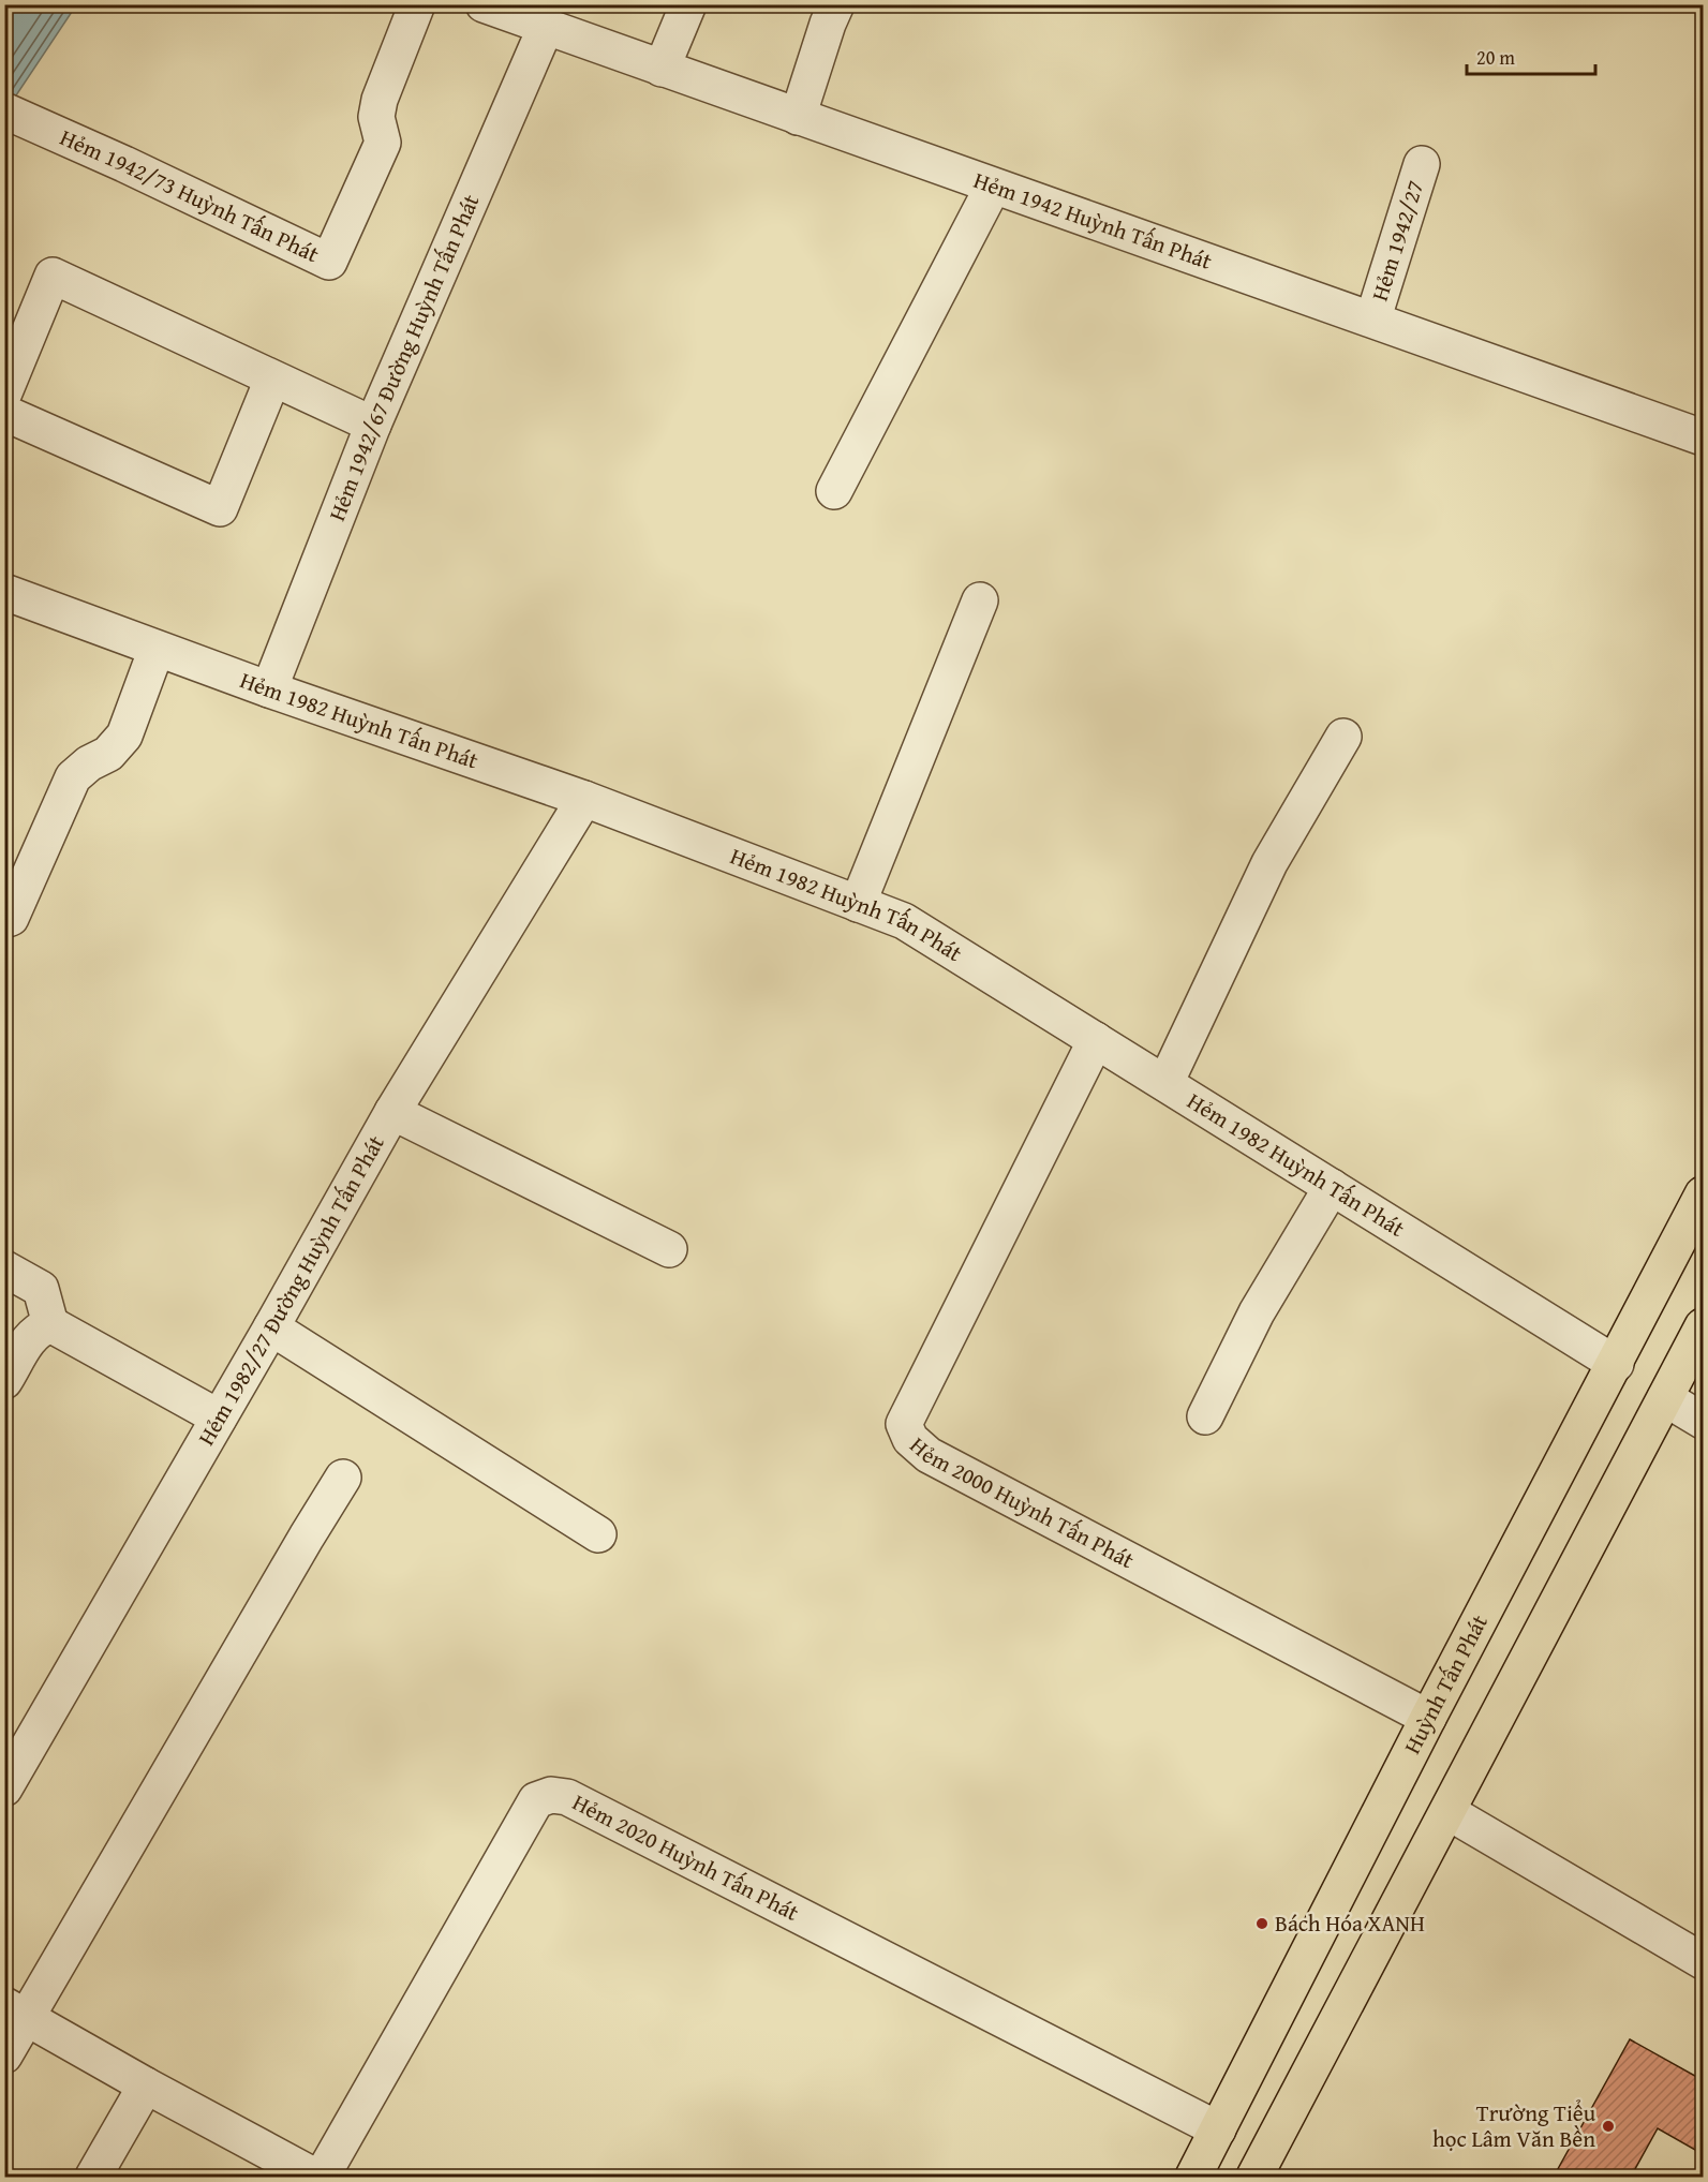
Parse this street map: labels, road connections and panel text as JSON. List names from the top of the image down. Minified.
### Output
{"streets":{"main road":["Huỳnh Tấn Phát"],"street":["Hẻm 1942/73 Huỳnh Tấn Phát","Hẻm 1942 Huỳnh Tấn Phát","Hẻm 1942/27","Hẻm 1942/67 Đường Huỳnh Tấn Phát","Hẻm 1982 Huỳnh Tấn Phát","Hẻm 1982/27 Đường Huỳnh Tấn Phát","Hẻm 2000 Huỳnh Tấn Phát","Hẻm 2020 Huỳnh Tấn Phát"]},"crossings":[["Hẻm 1942 Huỳnh Tấn Phát","Hẻm 1942/27"],["Hẻm 1942 Huỳnh Tấn Phát","Hẻm 1942/67 Đường Huỳnh Tấn Phát"],["Hẻm 1942/67 Đường Huỳnh Tấn Phát","Hẻm 1982 Huỳnh Tấn Phát"],["Hẻm 1982 Huỳnh Tấn Phát","Hẻm 1982/27 Đường Huỳnh Tấn Phát"],["Hẻm 1982 Huỳnh Tấn Phát","Hẻm 2000 Huỳnh Tấn Phát"],["Hẻm 1982 Huỳnh Tấn Phát","Huỳnh Tấn Phát"],["Hẻm 2000 Huỳnh Tấn Phát","Huỳnh Tấn Phát"],["Huỳnh Tấn Phát","Hẻm 2020 Huỳnh Tấn Phát"]],"places":["Bách Hóa XANH","Trường Tiểu học Lâm Văn Bền"],"scale_bar":"20 m"}
